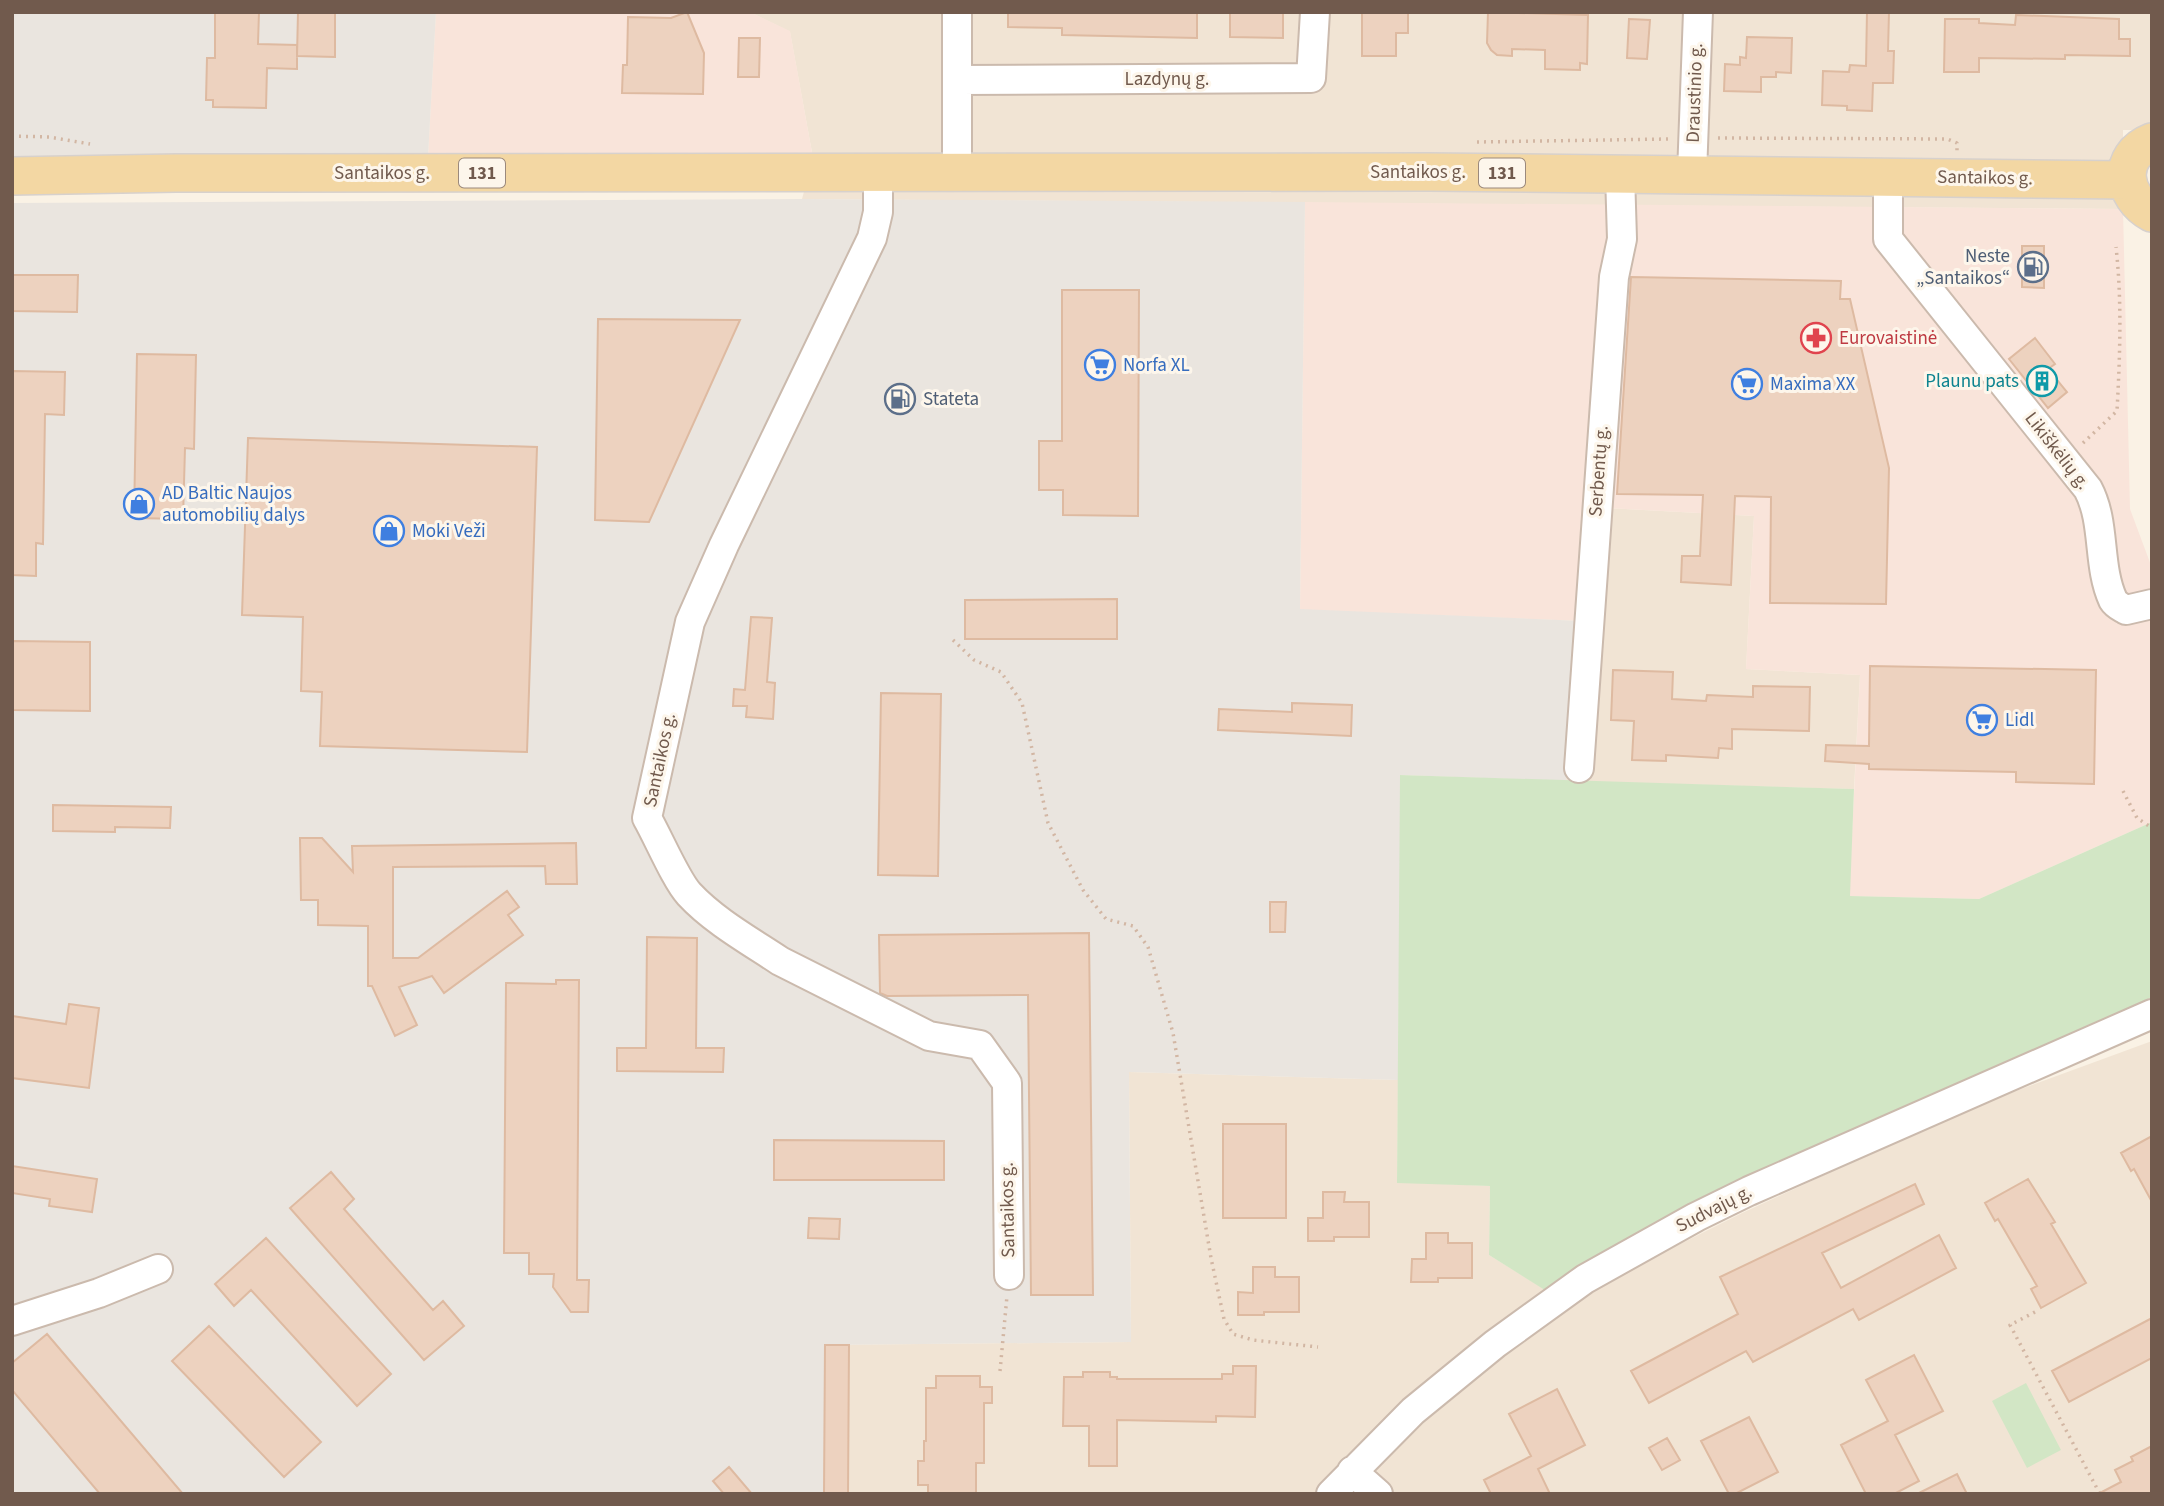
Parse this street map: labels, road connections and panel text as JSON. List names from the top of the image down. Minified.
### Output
{"streets":{"main road":["Santaikos g.","131"],"street":["Lazdynų g.","Draustinio g.","Likiškėlių g.","Serbentų g.","Sudvajų g."]},"crossings":[["Draustinio g.","Santaikos g."],["Santaikos g.","Likiškėlių g."],["Santaikos g.","Serbentų g."]],"places":{"fuel station":["Neste „Santaikos“","Stateta"],"pharmacy":["Eurovaistinė"],"supermarket":["Norfa XL","Maxima XX","Lidl"],"building":["Plaunu pats"],"shop":["AD Baltic Naujos automobilių dalys","Moki Veži"]}}
